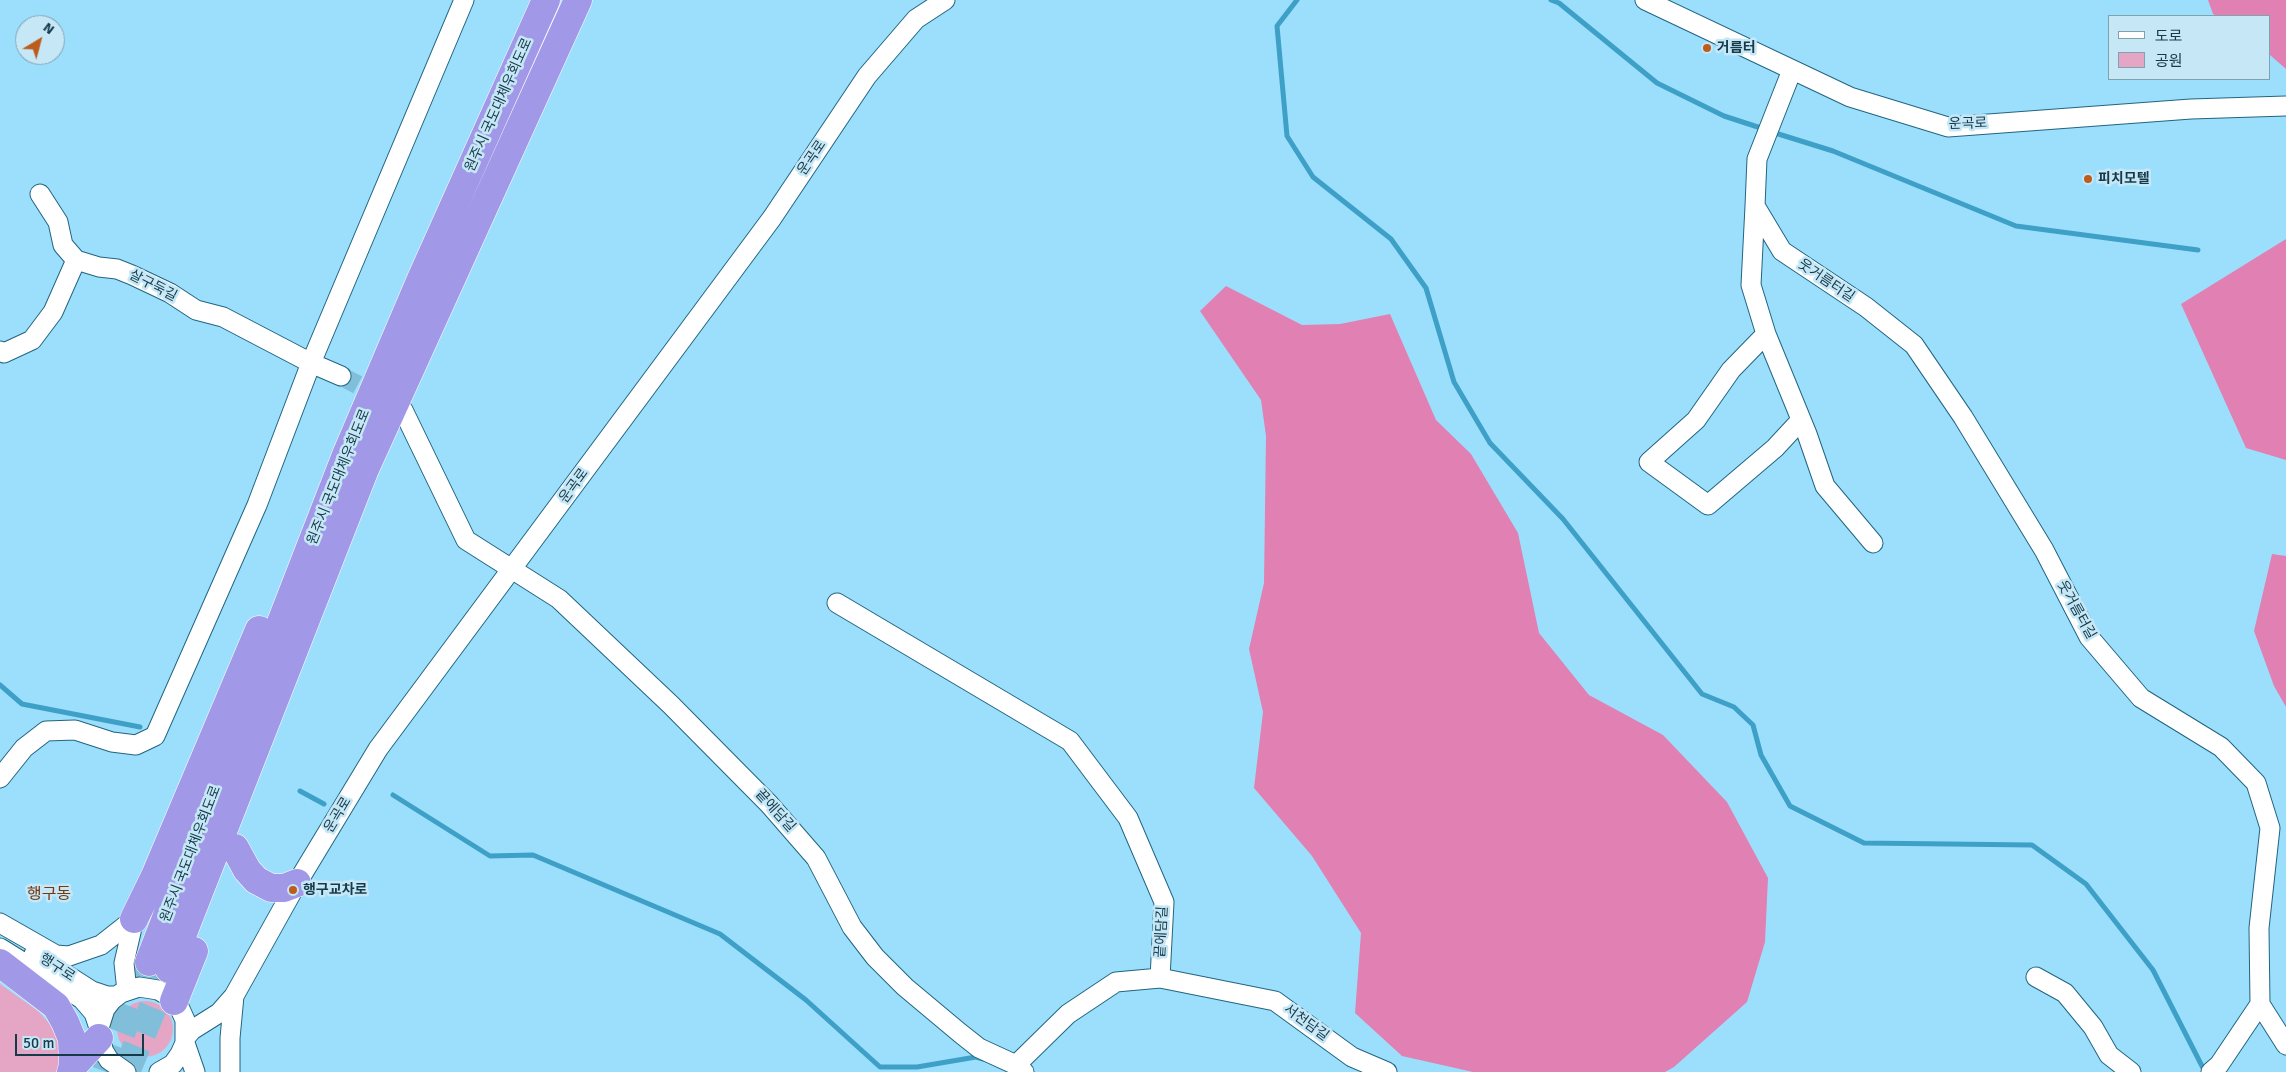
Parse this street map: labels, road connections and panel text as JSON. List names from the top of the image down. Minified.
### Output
{"streets":{"highway":["원주시 국도대체우회도로"],"street":["운곡로","웃거름터길","살구둑길","끝에담길","행구로","서천담길"]},"crossings":[["운곡로","끝에담길"],["끝에담길","서천담길"]],"districts":["행구동"],"places":["거름터","피치모텔","행구교차로"],"legend":["도로","공원"],"scale_bar":"50 m","north":"top right"}
